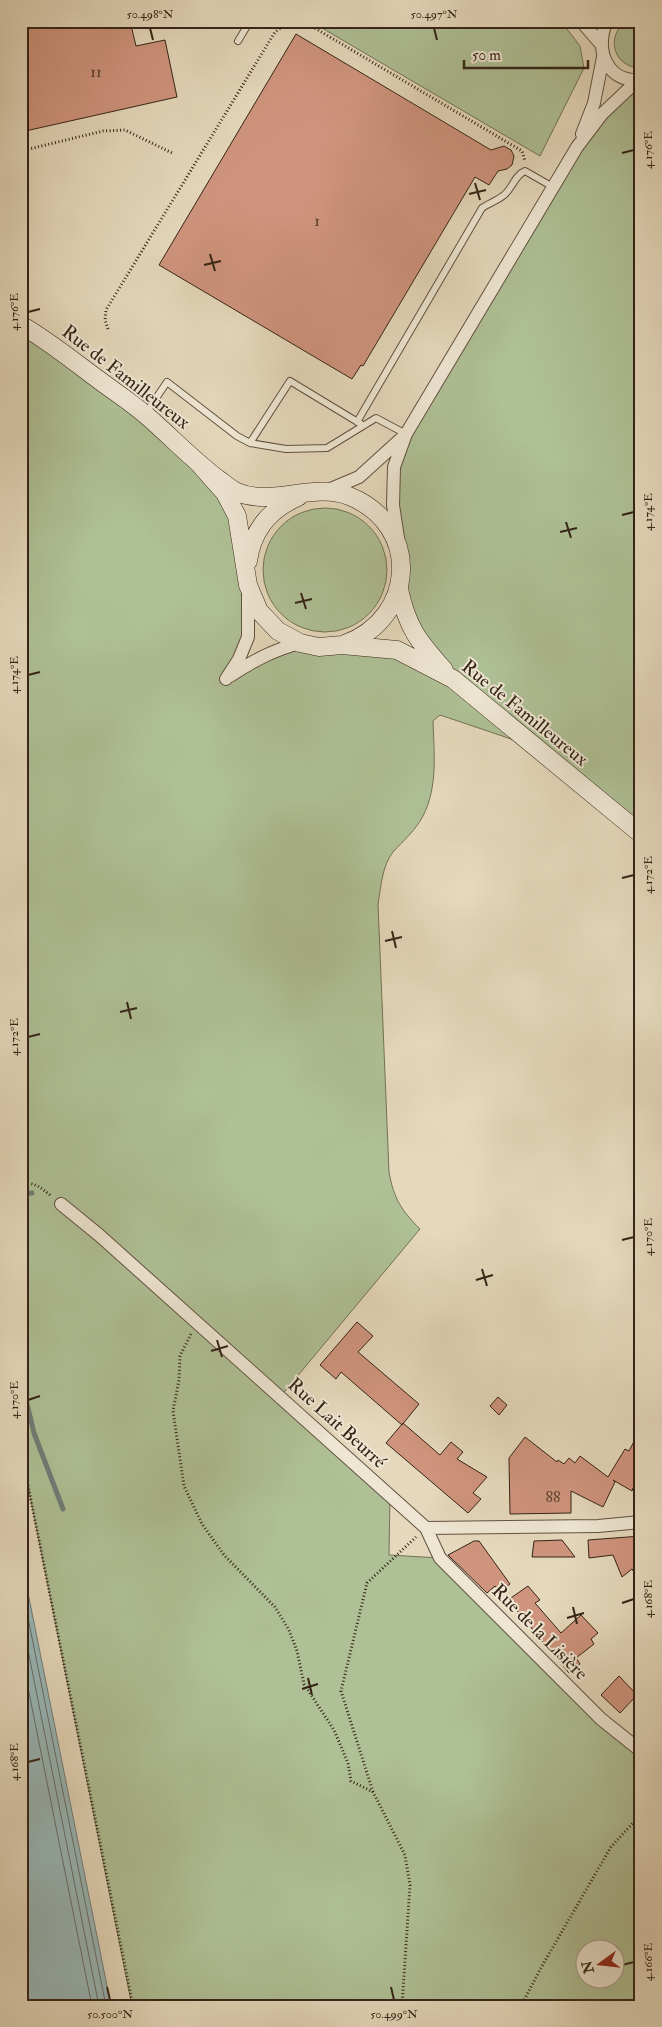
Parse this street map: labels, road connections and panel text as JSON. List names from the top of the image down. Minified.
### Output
{"streets":{"street":["Rue de Familleureux","Rue Lait Beurré","Rue de la Lisière"]},"crossings":[["Rue Lait Beurré","Rue de la Lisière"]],"house_numbers":["11","1","88"],"scale_bar":"50 m","north":"left","coordinates":["50.498°N","50.497°N","4.176°E","4.174°E","4.172°E","4.170°E","4.168°E","4.166°E","50.500°N","50.499°N"]}
